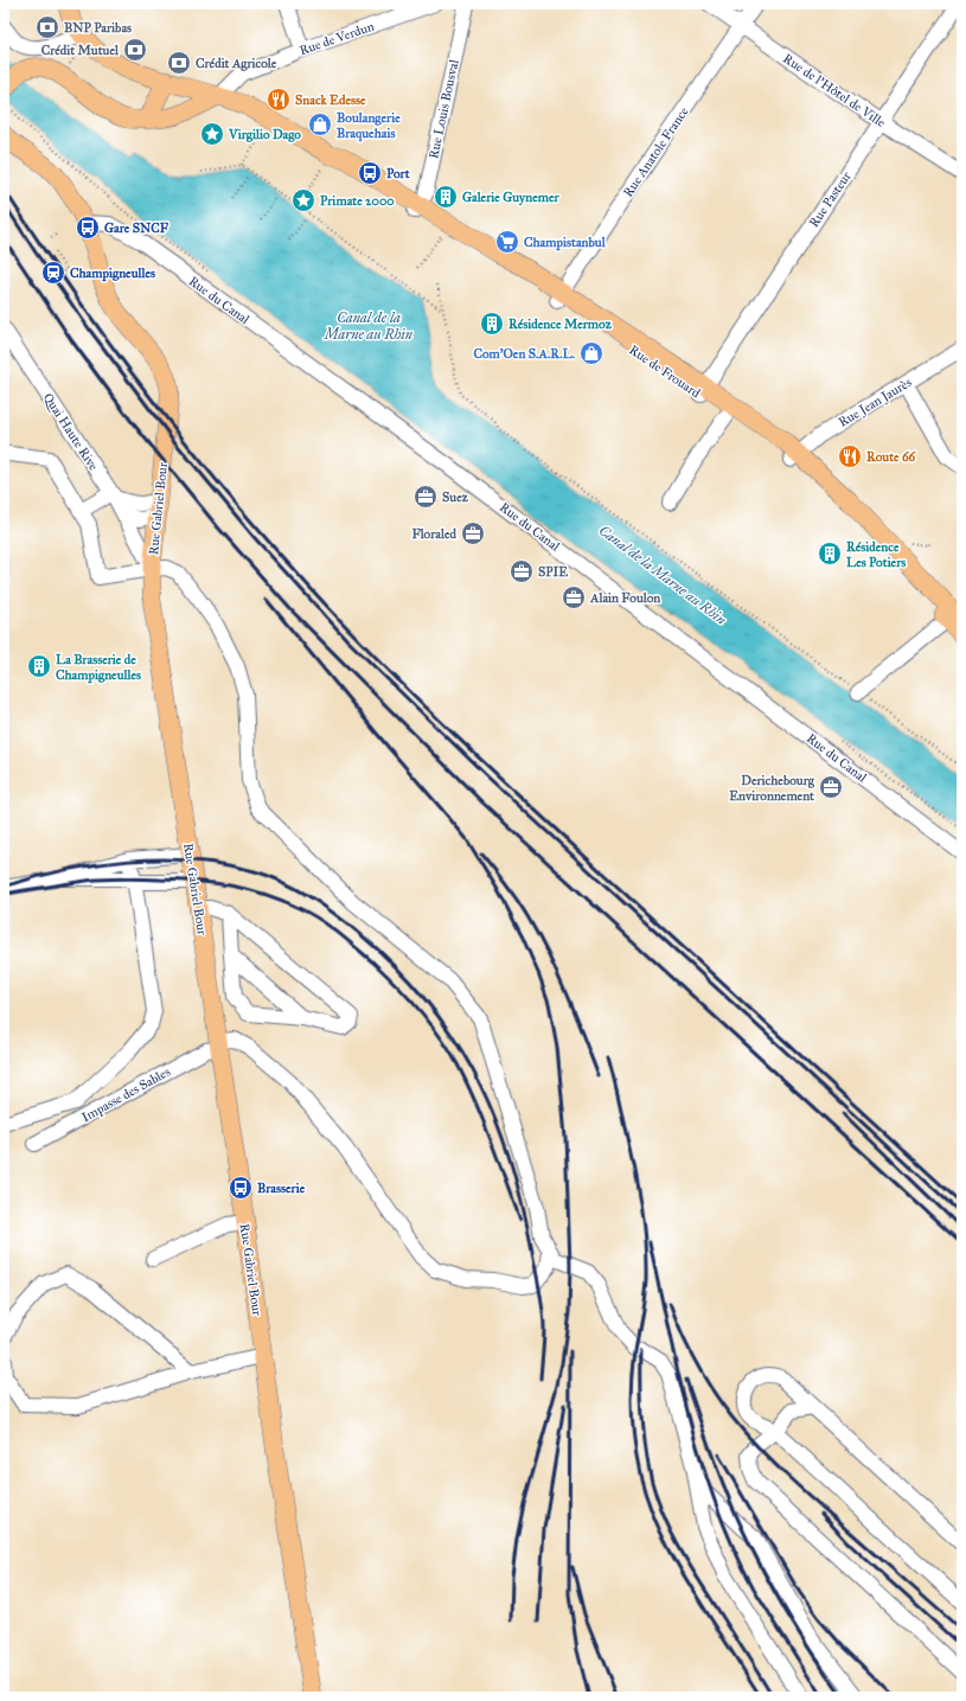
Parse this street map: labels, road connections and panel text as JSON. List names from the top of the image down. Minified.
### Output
{"streets":{"main road":["Rue de Frouard","Rue Gabriel Bour"],"street":["Rue de Verdun","Rue de l'Hôtel de Ville","Rue Louis Bousval","Rue Anatole France","Rue Pasteur","Rue du Canal","Rue Jean Jaurès","Quai Haute Rive","Impasse des Sables"]},"crossings":[["Rue de Verdun","Rue de Frouard"],["Rue de l'Hôtel de Ville","Rue Anatole France"],["Rue de l'Hôtel de Ville","Rue Pasteur"],["Rue Louis Bousval","Rue de Frouard"],["Rue Anatole France","Rue de Frouard"],["Rue Pasteur","Rue de Frouard"],["Rue du Canal","Rue Gabriel Bour"],["Rue de Frouard","Rue Jean Jaurès"],["Quai Haute Rive","Rue Gabriel Bour"],["Rue Gabriel Bour","Impasse des Sables"]],"water":["Canal de la Marne au Rhin"],"places":{"bank":["BNP Paribas","Crédit Mutuel","Crédit Agricole"],"restaurant":["Snack Edesse","Route 66"],"shop":["Boulangerie Braquehais","Com’Oen S.A.R.L."],"place":["Virgilio Dago","Primate 2000"],"bus stop":["Port","Gare SNCF","Brasserie"],"building":["Galerie Guynemer","Résidence Mermoz","Résidence Les Potiers","La Brasserie de Champigneulles"],"supermarket":["Champistanbul"],"station":["Champigneulles"],"office":["Suez","Floraled","SPIE","Alain Foulon","Derichebourg Environnement"]}}
